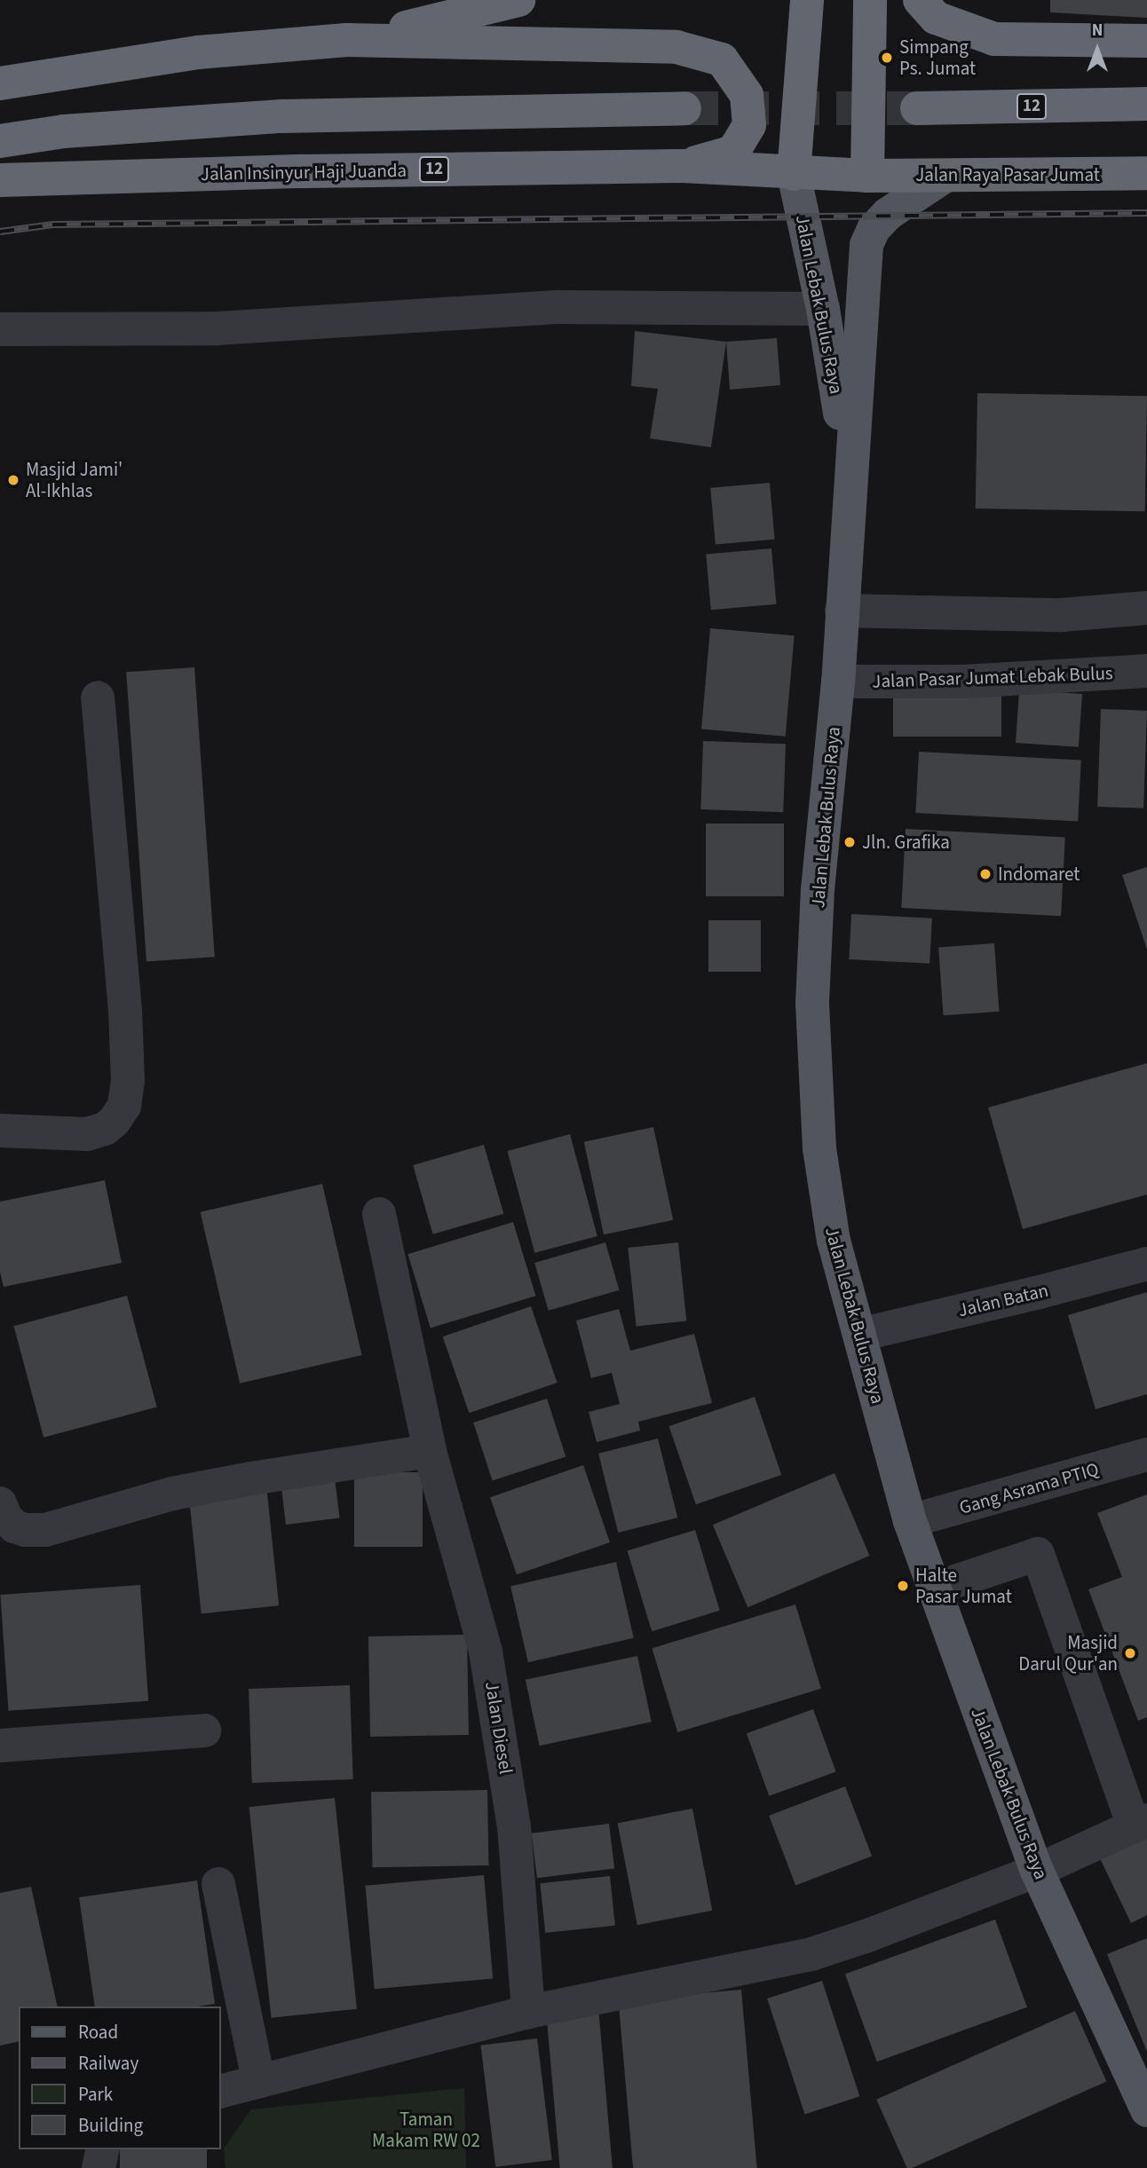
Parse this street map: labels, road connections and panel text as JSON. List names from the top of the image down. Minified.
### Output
{"streets":{"highway":["12","Jalan Insinyur Haji Juanda","Jalan Raya Pasar Jumat"],"main road":["Jalan Lebak Bulus Raya"],"street":["Jalan Pasar Jumat Lebak Bulus","Jalan Batan","Gang Asrama PTIQ","Jalan Diesel"]},"crossings":[["Jalan Insinyur Haji Juanda","Jalan Raya Pasar Jumat"],["Jalan Insinyur Haji Juanda","Jalan Lebak Bulus Raya"],["Jalan Raya Pasar Jumat","Jalan Lebak Bulus Raya"],["Jalan Lebak Bulus Raya","Jalan Pasar Jumat Lebak Bulus"],["Jalan Lebak Bulus Raya","Jalan Batan"],["Jalan Lebak Bulus Raya","Gang Asrama PTIQ"]],"parks":["Taman Makam RW 02"],"places":["Simpang Ps. Jumat","Masjid Jami' Al-Ikhlas","Jln. Grafika","Indomaret","Halte Pasar Jumat","Masjid Darul Qur'an"],"legend":["Road","Railway","Park","Building"],"north":"top"}
